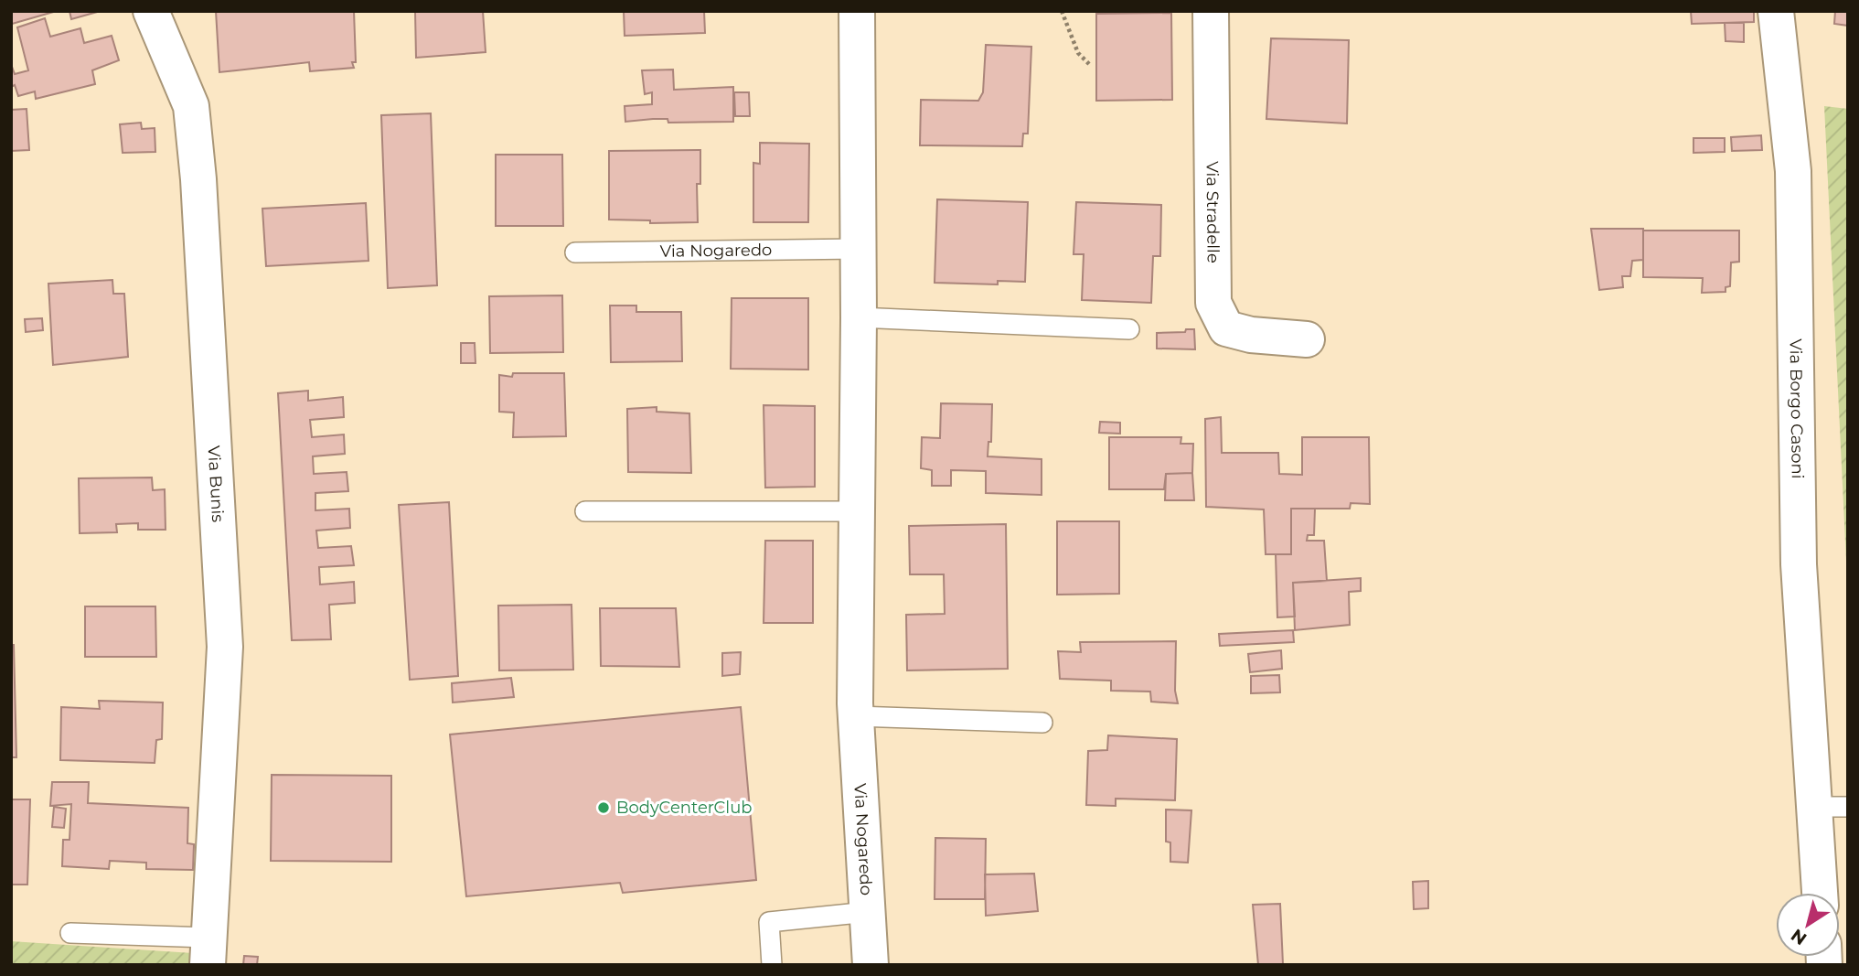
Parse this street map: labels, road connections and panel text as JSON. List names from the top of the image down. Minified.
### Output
{"streets":{"street":["Via Stradelle","Via Nogaredo","Via Borgo Casoni","Via Bunis"]},"places":["BodyCenterClub"],"north":"bottom left"}
